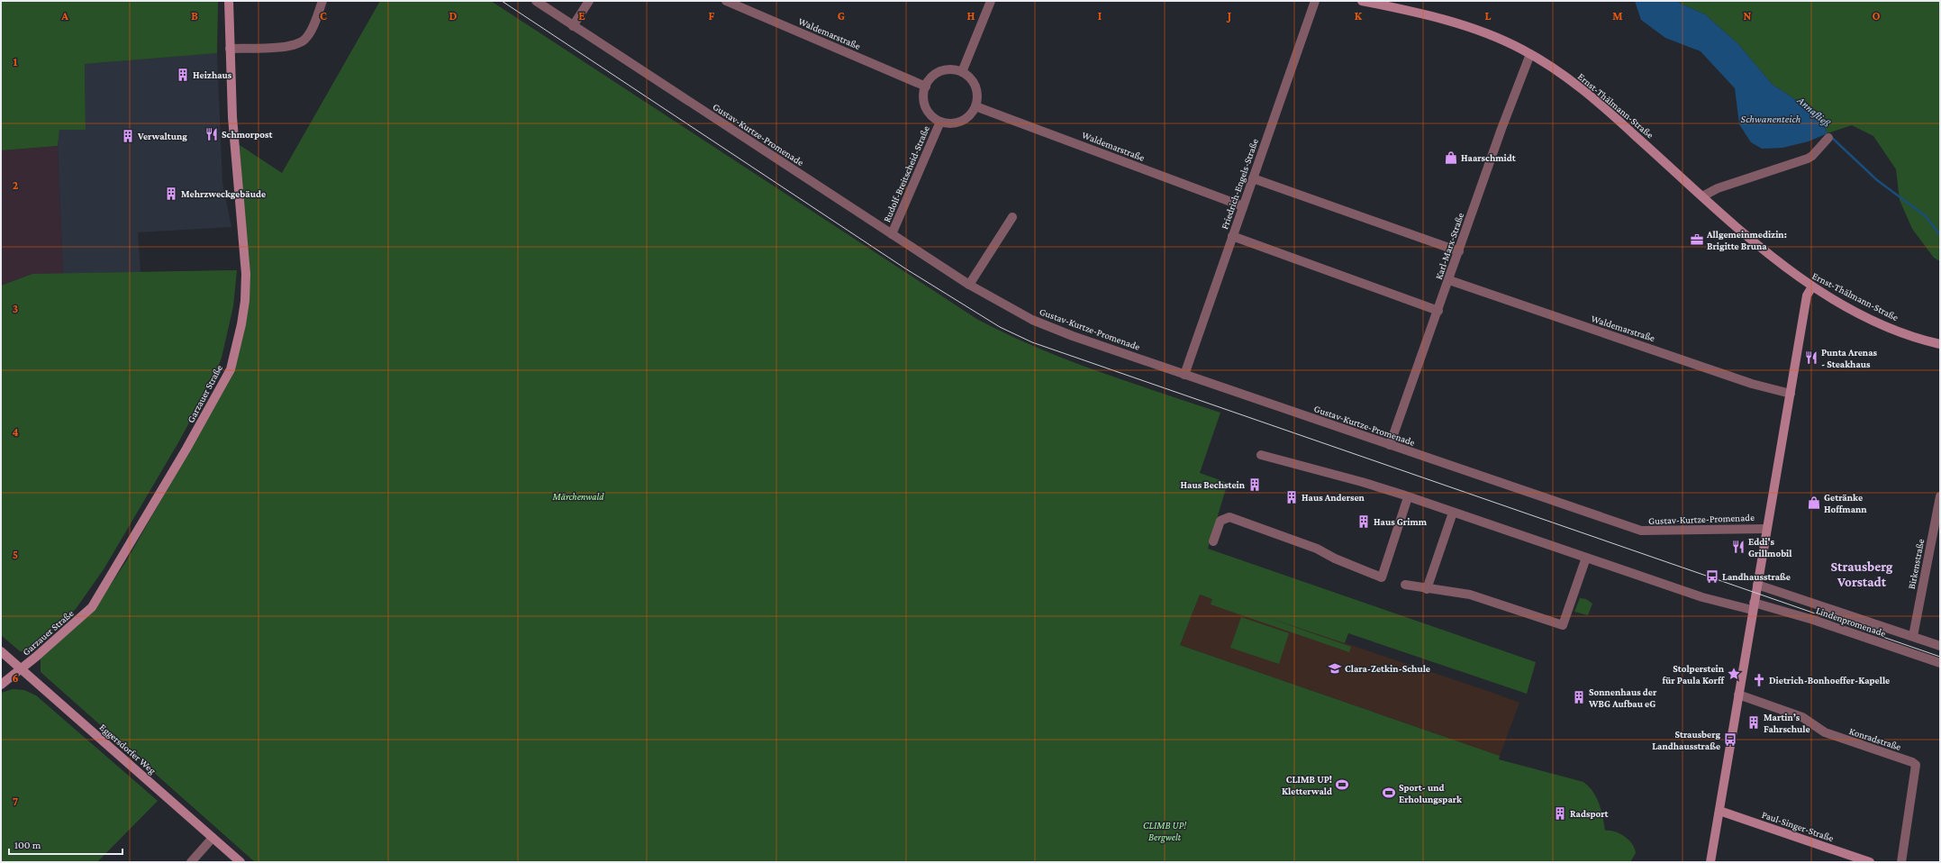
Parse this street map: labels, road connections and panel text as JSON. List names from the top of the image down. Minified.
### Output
{"streets":{"street":["Waldemarstraße","Ernst-Thälmann-Straße","Gustav-Kurtze-Promenade","Rudolf-Breitscheid-Straße","Friedrich-Engels-Straße","Karl-Marx-Straße","Garzauer Straße","Birkenstraße","Lindenpromenade","Konradstraße","Eggersdorfer Weg","Paul-Singer-Straße"]},"crossings":[["Waldemarstraße","Rudolf-Breitscheid-Straße"],["Waldemarstraße","Friedrich-Engels-Straße"],["Waldemarstraße","Karl-Marx-Straße"],["Ernst-Thälmann-Straße","Karl-Marx-Straße"],["Gustav-Kurtze-Promenade","Rudolf-Breitscheid-Straße"],["Gustav-Kurtze-Promenade","Friedrich-Engels-Straße"],["Gustav-Kurtze-Promenade","Karl-Marx-Straße"],["Garzauer Straße","Eggersdorfer Weg"],["Birkenstraße","Lindenpromenade"]],"districts":["Strausberg Vorstadt"],"water":["Annafließ","Schwanenteich"],"parks":["Märchenwald","CLIMB UP! Bergwelt"],"places":{"building":["Heizhaus","Verwaltung","Mehrzweckgebäude","Haus Bechstein","Haus Andersen","Haus Grimm","Sonnenhaus der WBG Aufbau eG","Martin’s Fahrschule","Radsport"],"restaurant":["Schmorpost","Punta Arenas - Steakhaus","Eddi's Grillmobil"],"shop":["Haarschmidt","Getränke Hoffmann"],"office":["Allgemeinmedizin: Brigitte Bruna"],"bus stop":["Landhausstraße","Strausberg Landhausstraße"],"school or university":["Clara-Zetkin-Schule"],"place":["Stolperstein für Paula Korff"],"church":["Dietrich-Bonhoeffer-Kapelle"],"sports":["CLIMB UP! Kletterwald","Sport- und Erholungspark"]},"scale_bar":"100 m","grid":{"columns":["A","B","C","D","E","F","G","H","I","J","K","L","M","N","O"],"rows":["1","2","3","4","5","6","7"]}}
